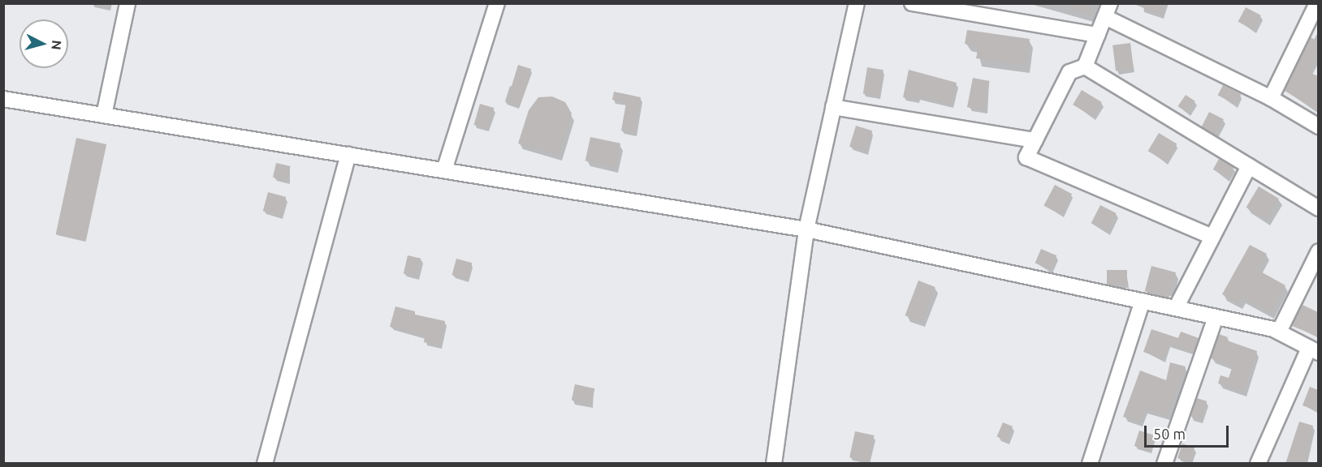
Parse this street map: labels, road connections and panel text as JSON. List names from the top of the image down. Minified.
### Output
{"scale_bar":"50 m","north":"right"}
